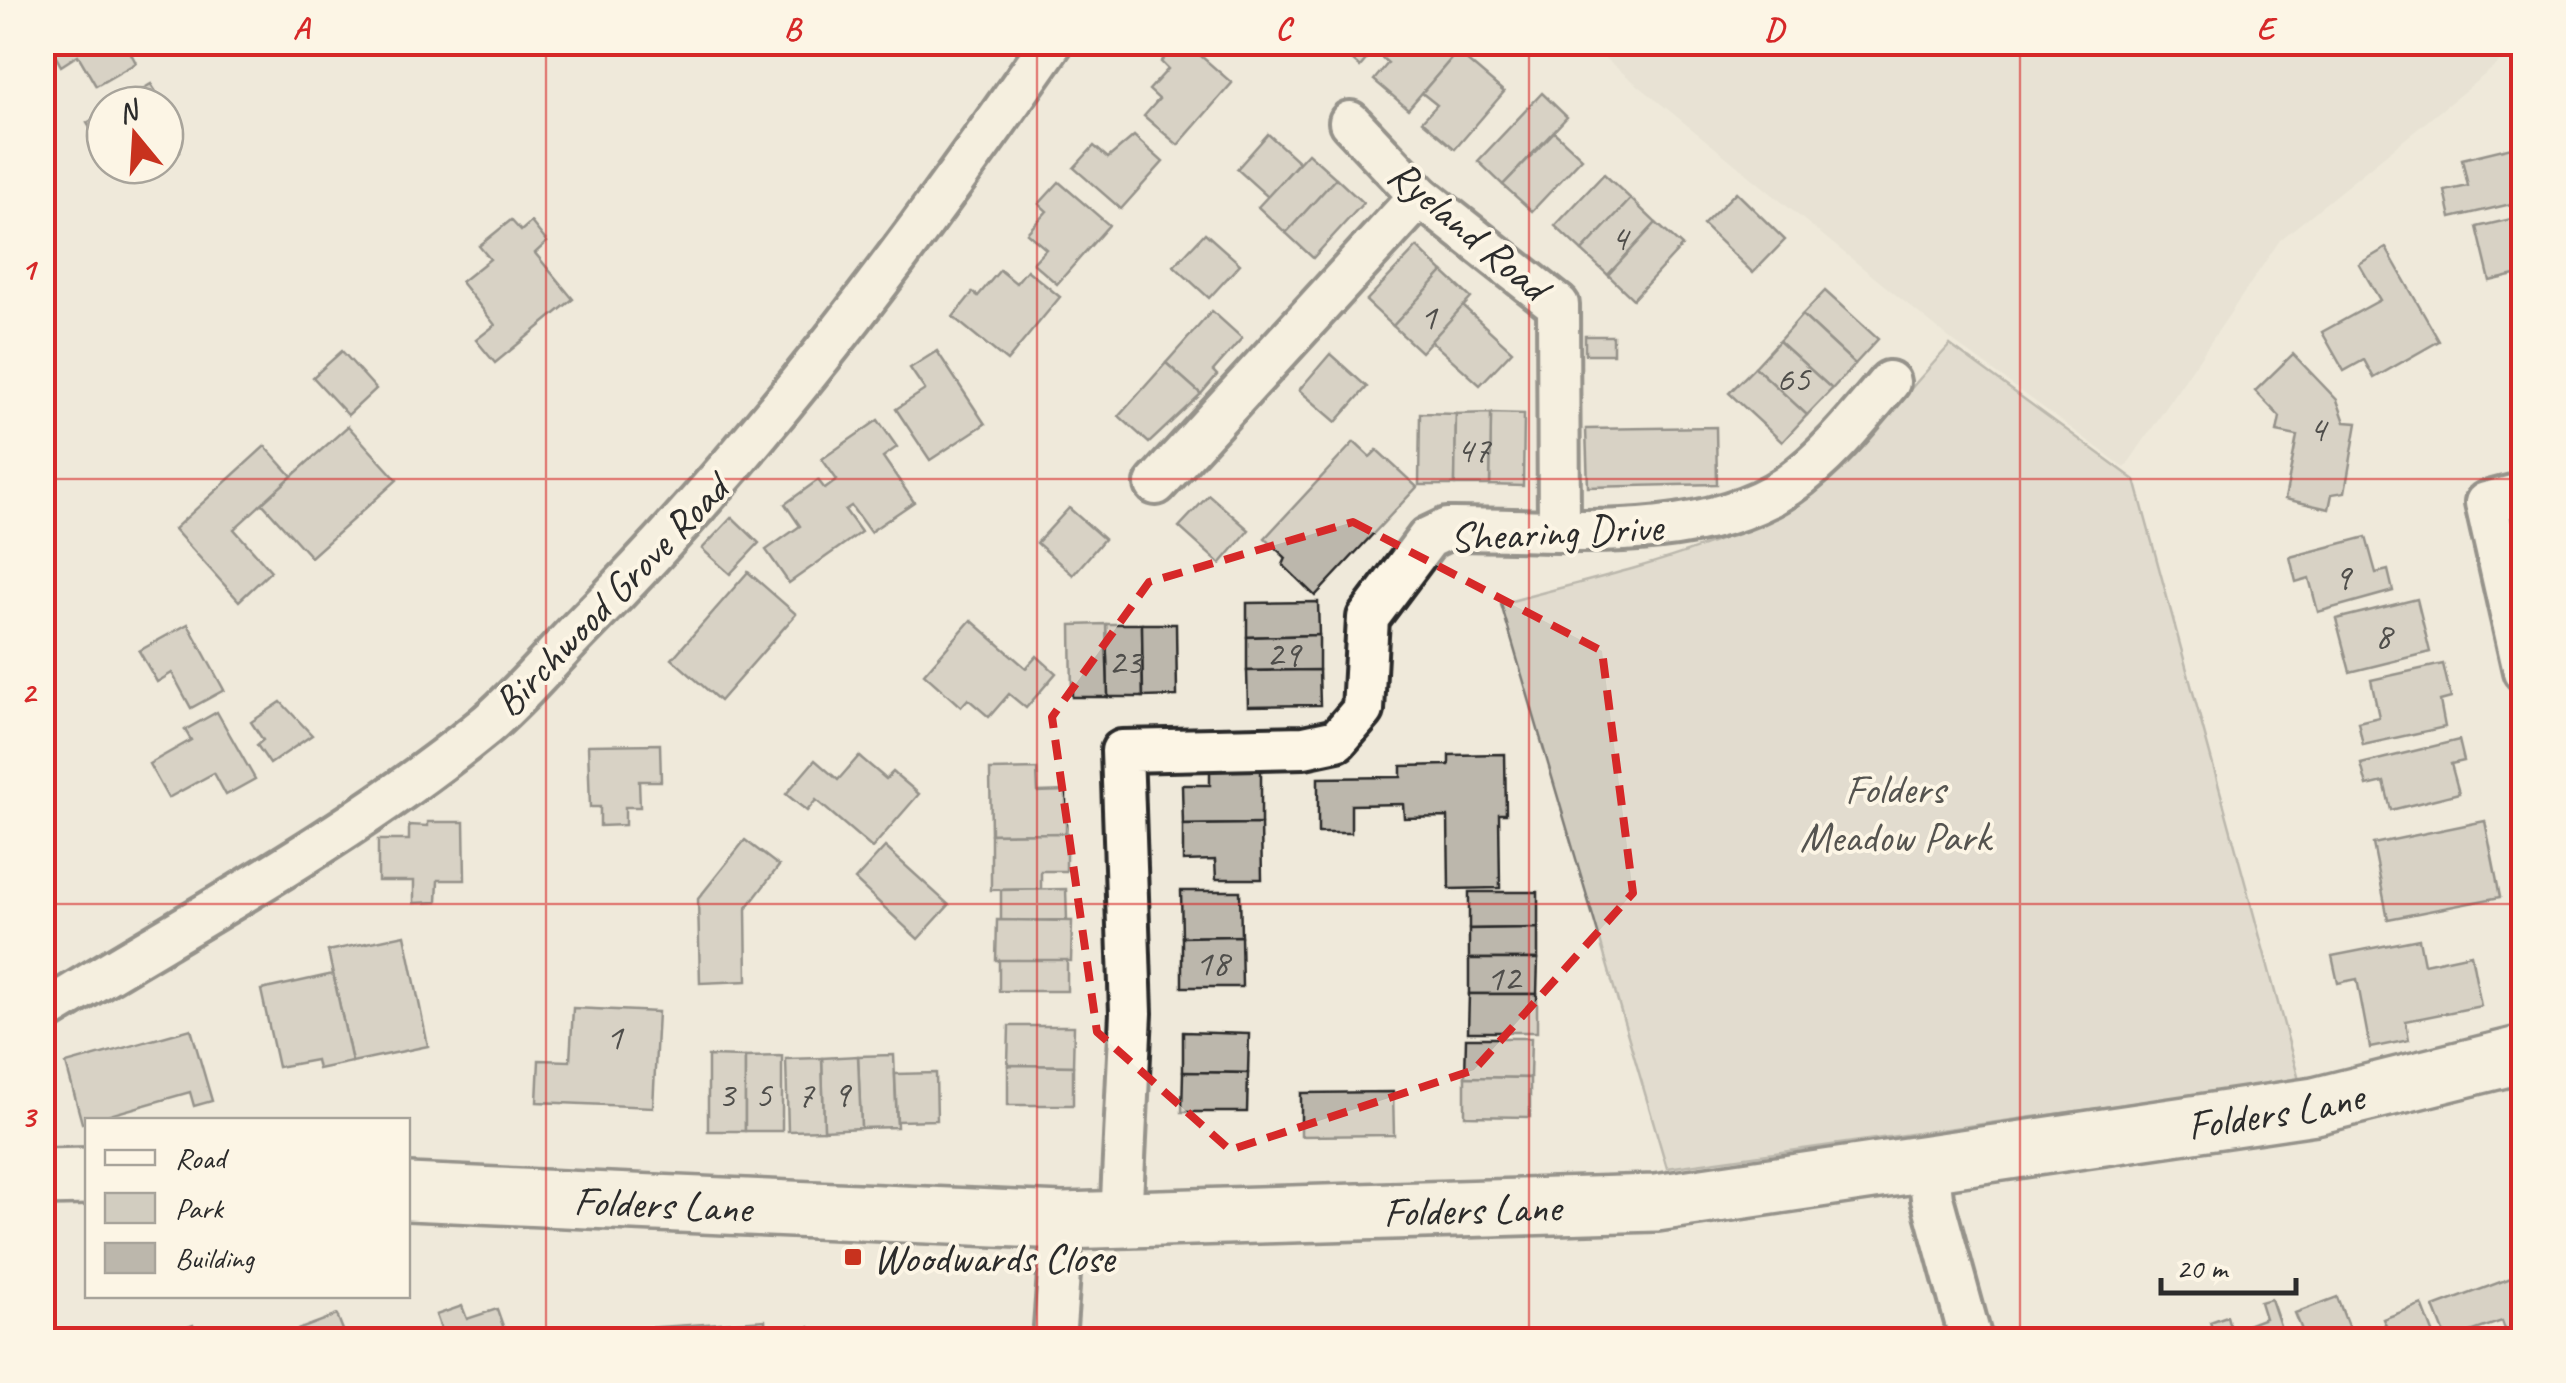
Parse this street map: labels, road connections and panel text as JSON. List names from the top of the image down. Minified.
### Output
{"streets":{"main road":["Folders Lane"],"street":["Ryeland Road","Shearing Drive","Birchwood Grove Road"]},"crossings":[["Ryeland Road","Shearing Drive"],["Shearing Drive","Folders Lane"]],"parks":["Folders Meadow Park"],"places":{"transit":["Woodwards Close"]},"house_numbers":["4","1","65","4","47","9","8","29","23","18","12","1","9","3","5","7"],"legend":["Road","Park","Building"],"scale_bar":"20 m","north":"top","grid":{"columns":["A","B","C","D","E"],"rows":["1","2","3"]}}
